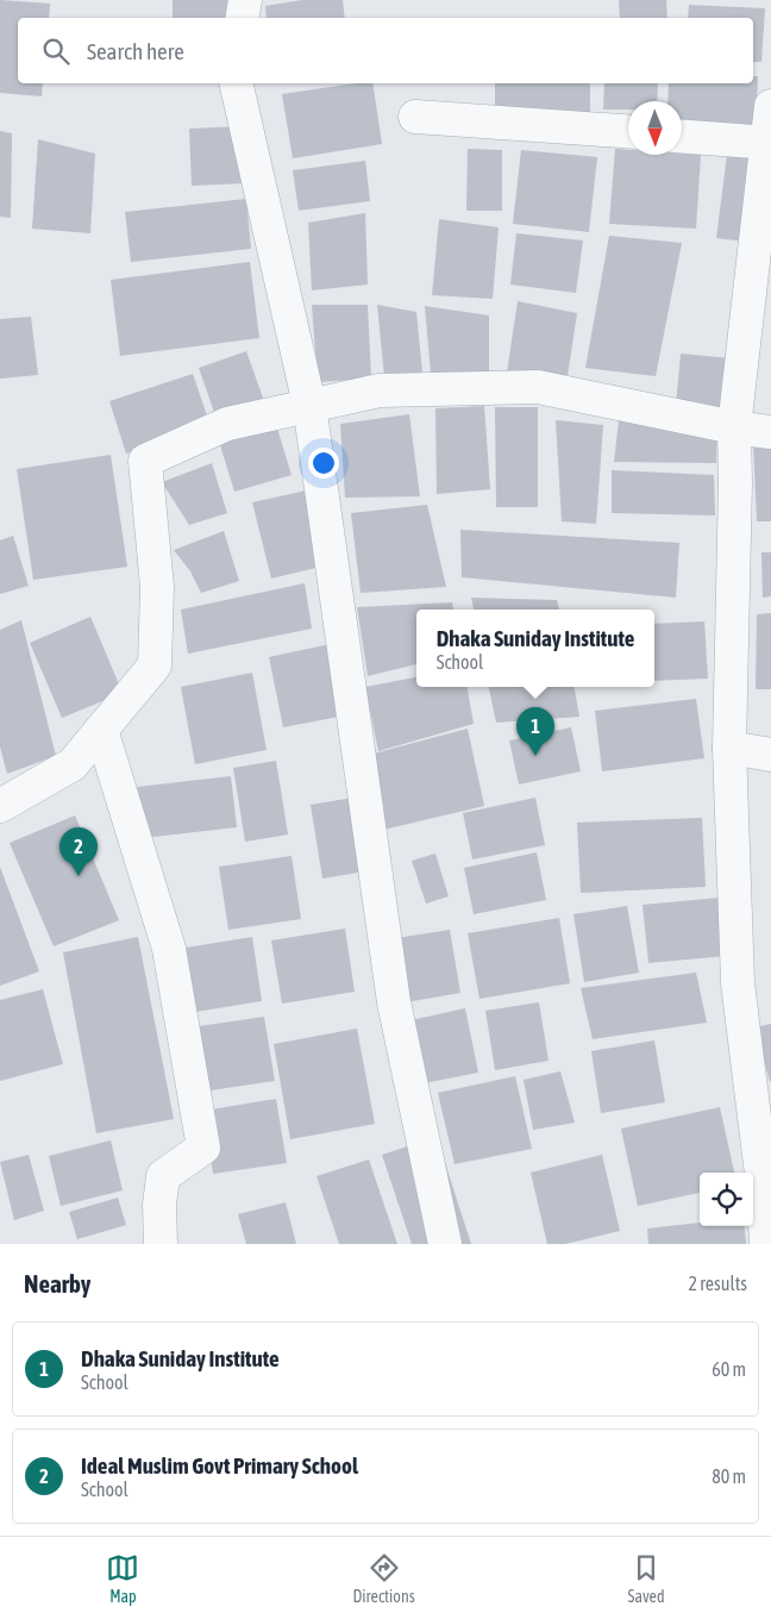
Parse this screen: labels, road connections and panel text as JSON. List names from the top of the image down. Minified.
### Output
{"north":"bottom","page":{"search":"Search here","popup":["Dhaka Suniday Institute","School"],"pins":["1","2"],"heading":["Nearby","2 results"],"list":[{"mark":"1","name":"Dhaka Suniday Institute","note":"School","value":"60 m"},{"mark":"2","name":"Ideal Muslim Govt Primary School","note":"School","value":"80 m"}],"nav":["Map","Directions","Saved"]}}
